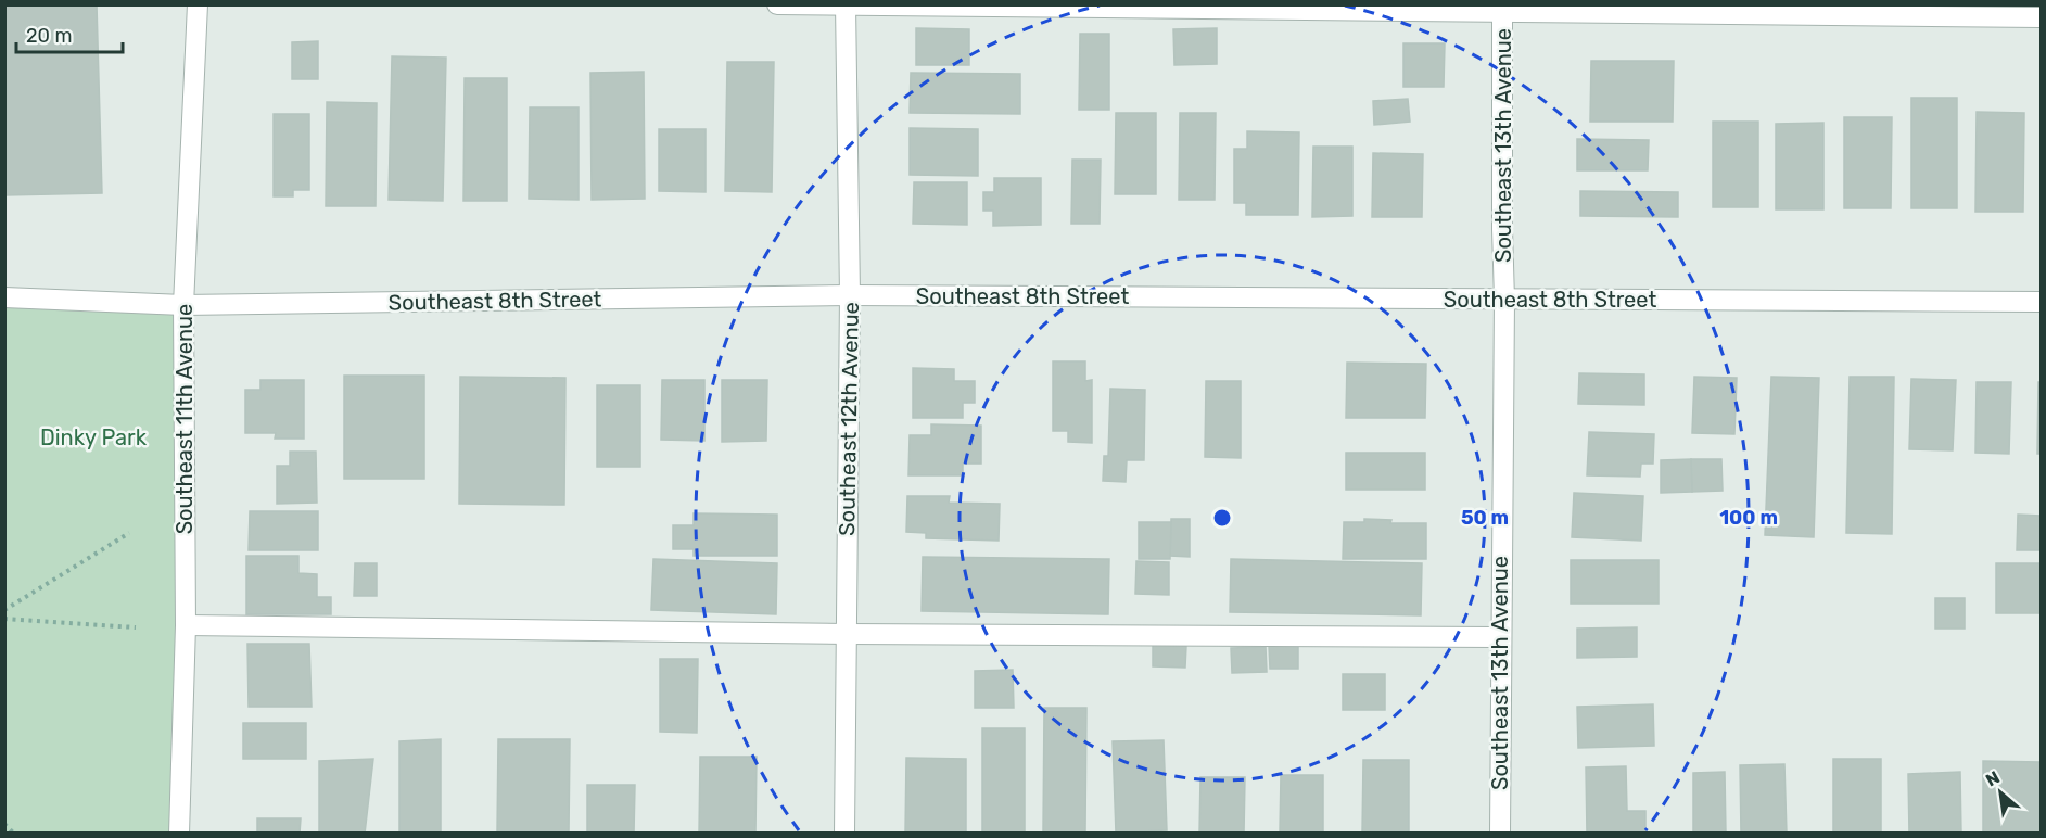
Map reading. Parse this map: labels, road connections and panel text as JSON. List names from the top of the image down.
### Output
{
  "streets": {
    "street": [
      "Southeast 13th Avenue",
      "Southeast 8th Street",
      "Southeast 11th Avenue",
      "Southeast 12th Avenue"
    ]
  },
  "crossings": [
    ["Southeast 13th Avenue", "Southeast 8th Street"],
    ["Southeast 8th Street", "Southeast 11th Avenue"],
    ["Southeast 8th Street", "Southeast 12th Avenue"]
  ],
  "parks": ["Dinky Park"],
  "scale_bar": "20 m",
  "north": "top left",
  "rings": ["50 m", "100 m"]
}
